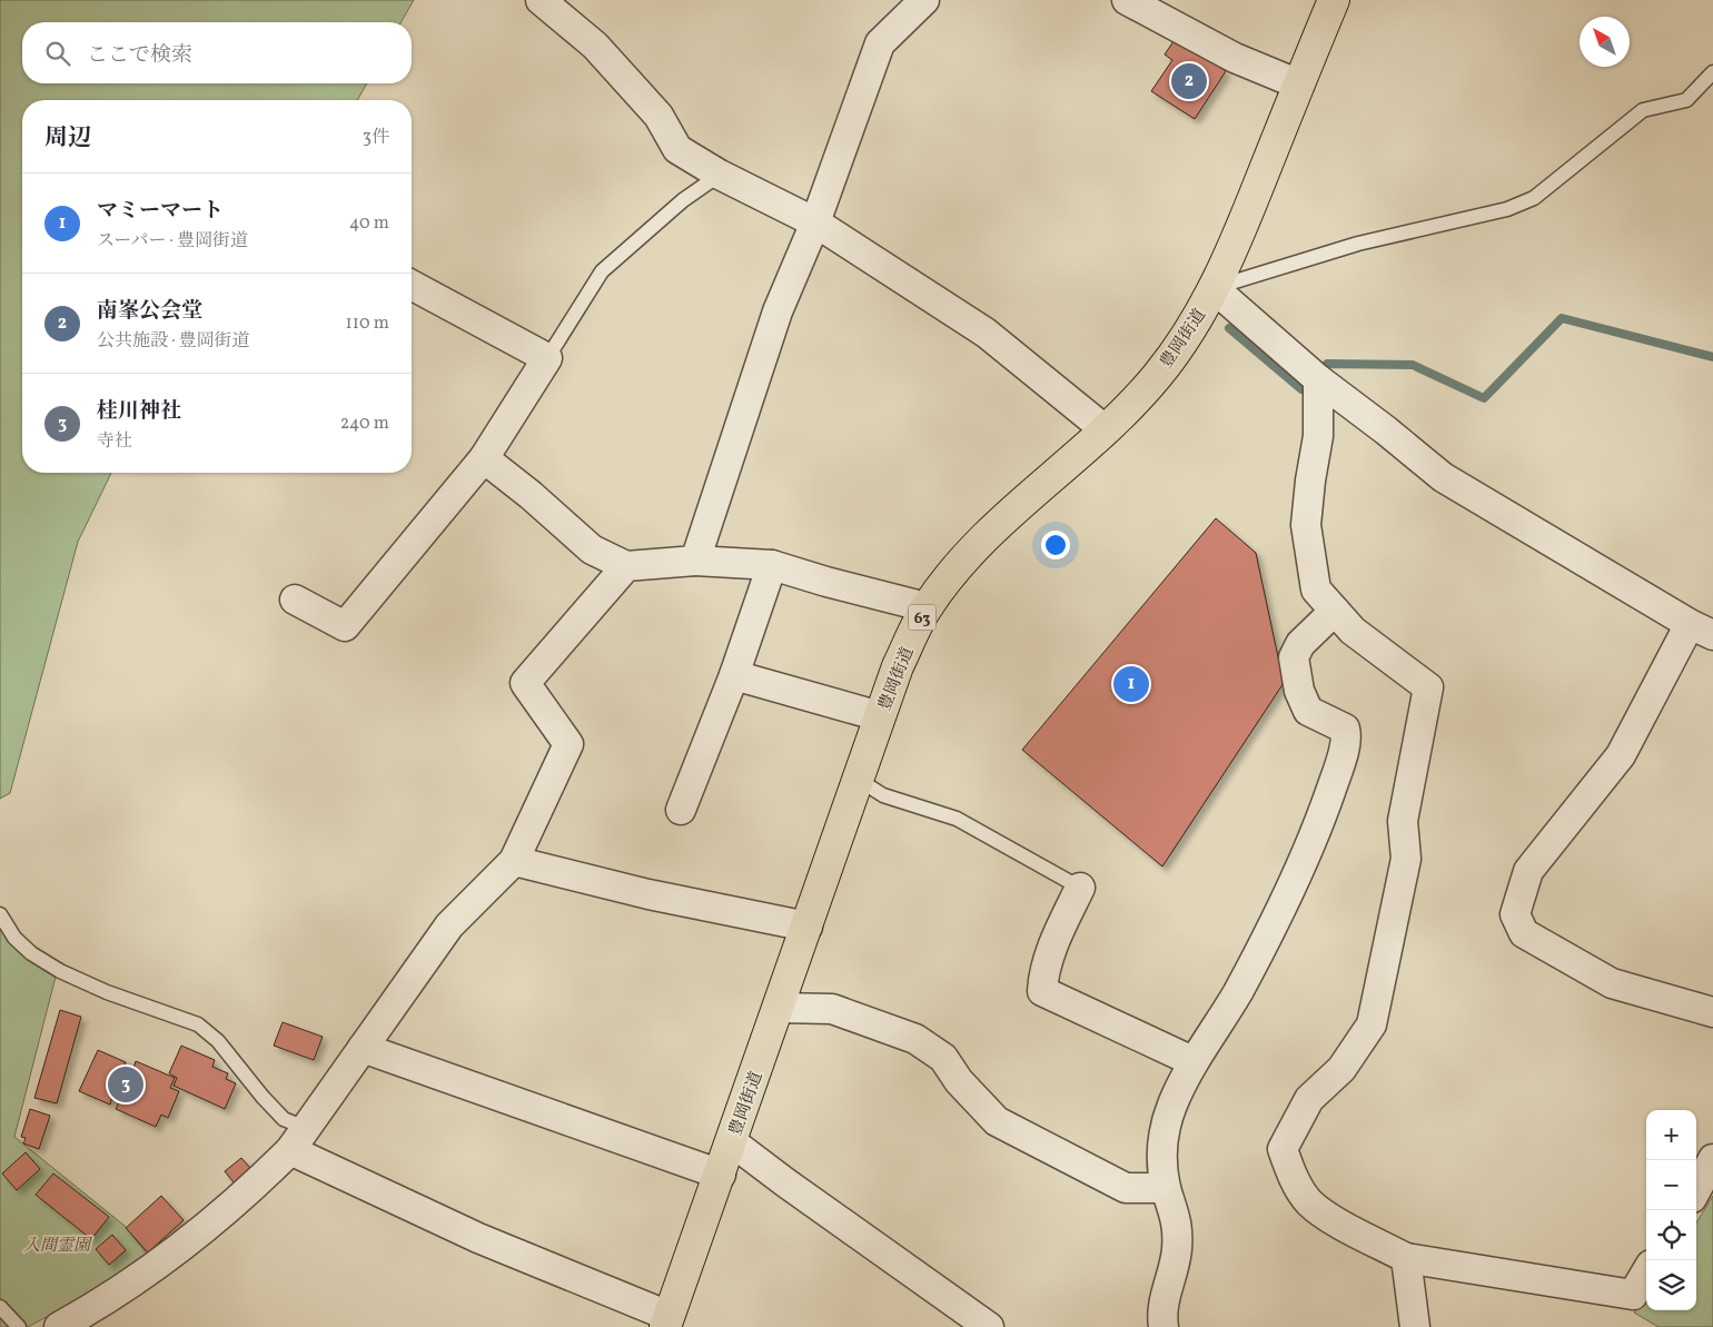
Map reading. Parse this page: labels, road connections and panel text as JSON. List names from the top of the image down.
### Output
{
  "streets": {
    "main road": ["豊岡街道", "63"]
  },
  "parks": ["入間霊園"],
  "north": "top left",
  "page": {
    "search": "ここで検索",
    "pins": ["2", "1", "3"],
    "heading": ["周辺", "3件"],
    "list": [
      {
        "mark": "1",
        "name": "マミーマート",
        "note": "スーパー · 豊岡街道",
        "value": "40 m"
      },
      {
        "mark": "2",
        "name": "南峯公会堂",
        "note": "公共施設 · 豊岡街道",
        "value": "110 m"
      },
      {
        "mark": "3",
        "name": "桂川神社",
        "note": "寺社",
        "value": "240 m"
      }
    ],
    "map_buttons": ["+", "−"]
  }
}
